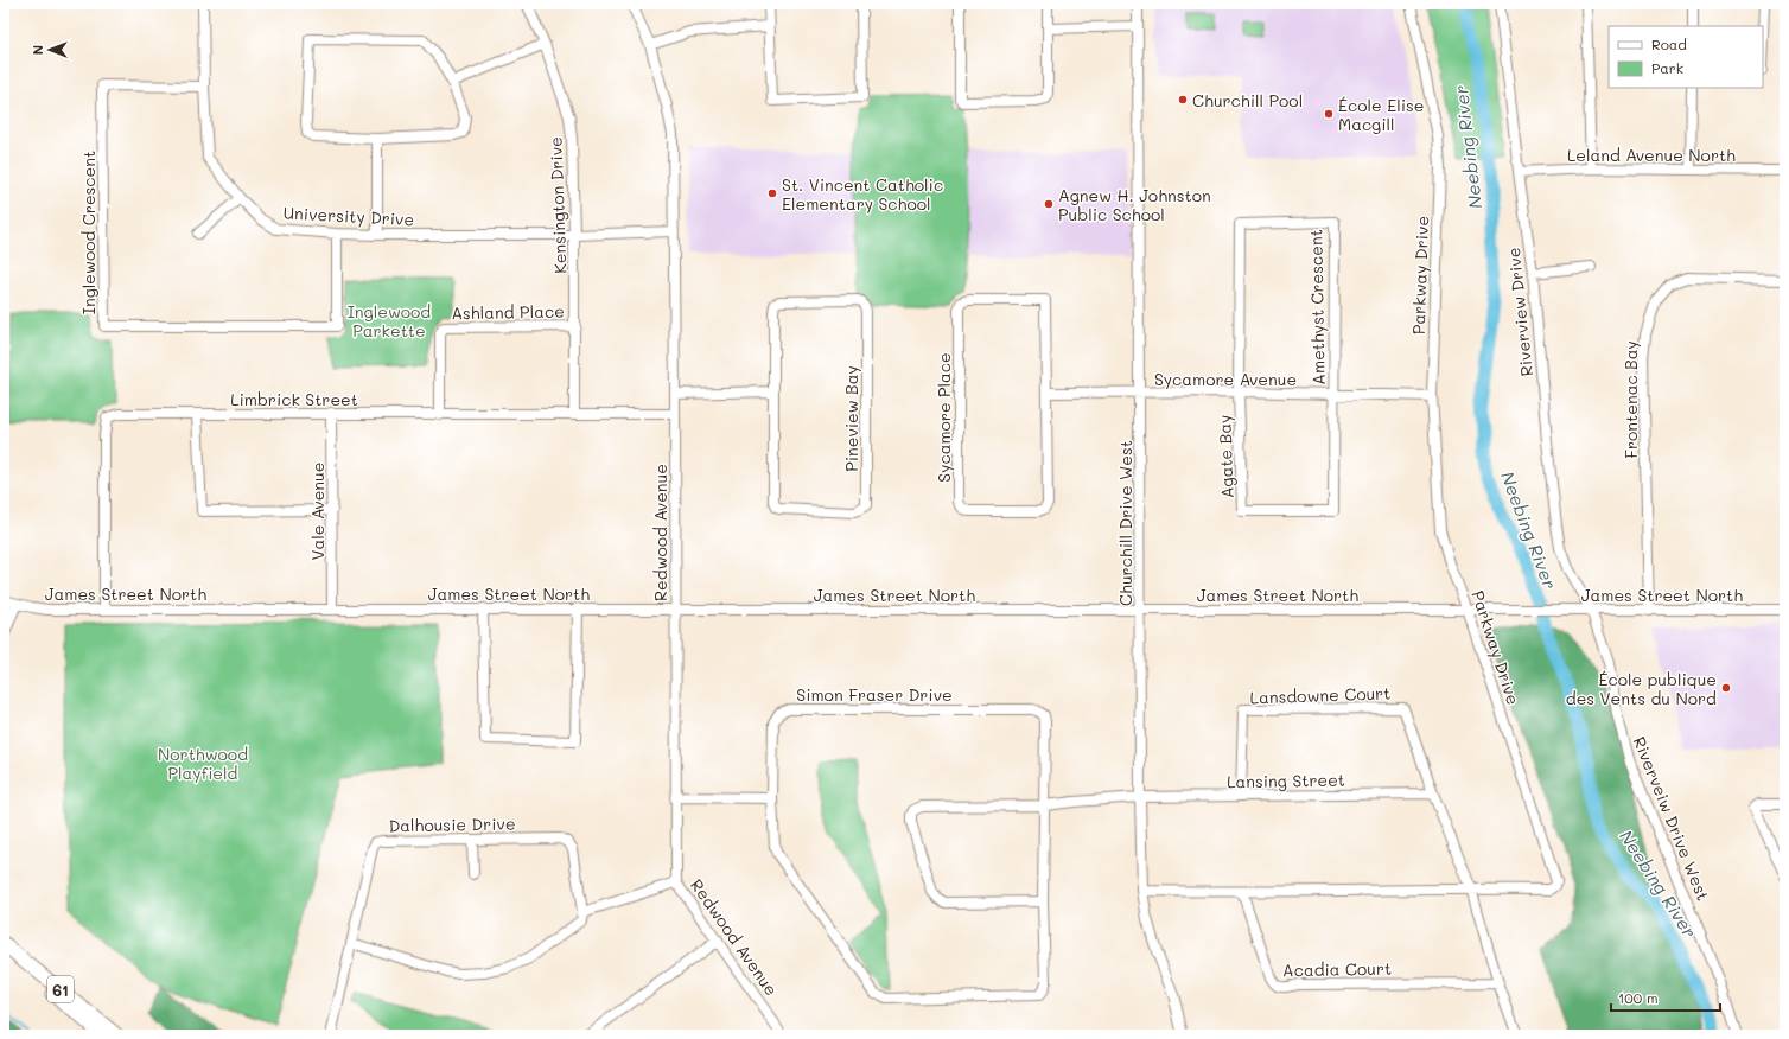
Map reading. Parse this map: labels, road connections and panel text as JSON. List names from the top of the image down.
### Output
{
  "streets": {
    "highway": ["61"],
    "street": [
      "Leland Avenue North",
      "Kensington Drive",
      "University Drive",
      "Inglewood Crescent",
      "Parkway Drive",
      "Amethyst Crescent",
      "Ashland Place",
      "Riverview Drive",
      "Sycamore Avenue",
      "Limbrick Street",
      "Frontenac Bay",
      "Sycamore Place",
      "Pineview Bay",
      "Agate Bay",
      "Vale Avenue",
      "Churchill Drive West",
      "Redwood Avenue",
      "James Street North",
      "Simon Fraser Drive",
      "Lansdowne Court",
      "Lansing Street",
      "Riverveiw Drive West",
      "Dalhousie Drive",
      "Acadia Court"
    ]
  },
  "crossings": [
    ["Leland Avenue North", "Riverview Drive"],
    ["Kensington Drive", "University Drive"],
    ["Kensington Drive", "Ashland Place"],
    ["Kensington Drive", "Limbrick Street"],
    ["University Drive", "Inglewood Crescent"],
    ["University Drive", "Redwood Avenue"],
    ["Parkway Drive", "Sycamore Avenue"],
    ["Parkway Drive", "Churchill Drive West"],
    ["Parkway Drive", "James Street North"],
    ["Parkway Drive", "Lansdowne Court"],
    ["Parkway Drive", "Acadia Court"],
    ["Amethyst Crescent", "Sycamore Avenue"],
    ["Amethyst Crescent", "Agate Bay"],
    ["Ashland Place", "Limbrick Street"],
    ["Riverview Drive", "James Street North"],
    ["Riverview Drive", "Riverveiw Drive West"],
    ["Sycamore Avenue", "Sycamore Place"],
    ["Sycamore Avenue", "Agate Bay"],
    ["Sycamore Avenue", "Churchill Drive West"],
    ["Limbrick Street", "Vale Avenue"],
    ["Limbrick Street", "Redwood Avenue"],
    ["Limbrick Street", "James Street North"],
    ["Frontenac Bay", "James Street North"],
    ["Vale Avenue", "James Street North"],
    ["Churchill Drive West", "James Street North"],
    ["Churchill Drive West", "Lansing Street"],
    ["Redwood Avenue", "James Street North"],
    ["James Street North", "Riverveiw Drive West"],
    ["Simon Fraser Drive", "Lansing Street"],
    ["Lansdowne Court", "Lansing Street"],
    ["Lansdowne Court", "Acadia Court"]
  ],
  "water": ["Neebing River"],
  "parks": ["Inglewood Parkette", "Northwood Playfield"],
  "places": [
    "Churchill Pool",
    "École Elise Macgill",
    "St. Vincent Catholic Elementary School",
    "Agnew H. Johnston Public School",
    "École publique des Vents du Nord"
  ],
  "legend": ["Road", "Park"],
  "scale_bar": "100 m",
  "north": "left"
}
